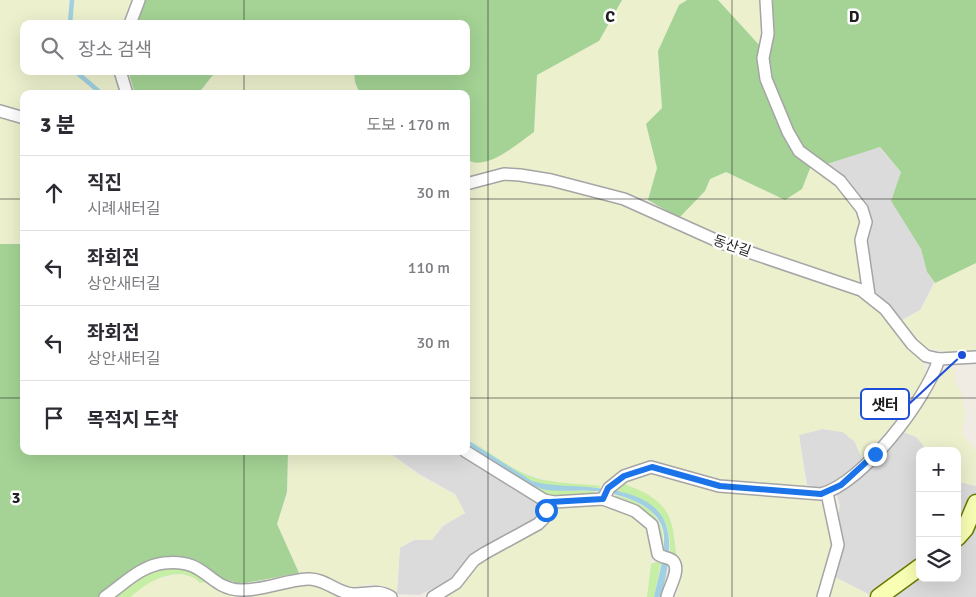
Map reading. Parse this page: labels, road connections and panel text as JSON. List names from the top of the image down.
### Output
{
  "streets": {
    "street": ["동산길"]
  },
  "places": ["샛터"],
  "page": {
    "search": "장소 검색",
    "heading": ["3 분", "도보 · 170 m"],
    "list": [
      ["직진", "시례새터길", "30 m"],
      ["좌회전", "상안새터길", "110 m"],
      ["좌회전", "상안새터길", "30 m"],
      "목적지 도착"
    ],
    "map_buttons": ["+", "−"]
  },
  "grid": {
    "columns": ["C", "D"],
    "rows": ["3"]
  }
}
